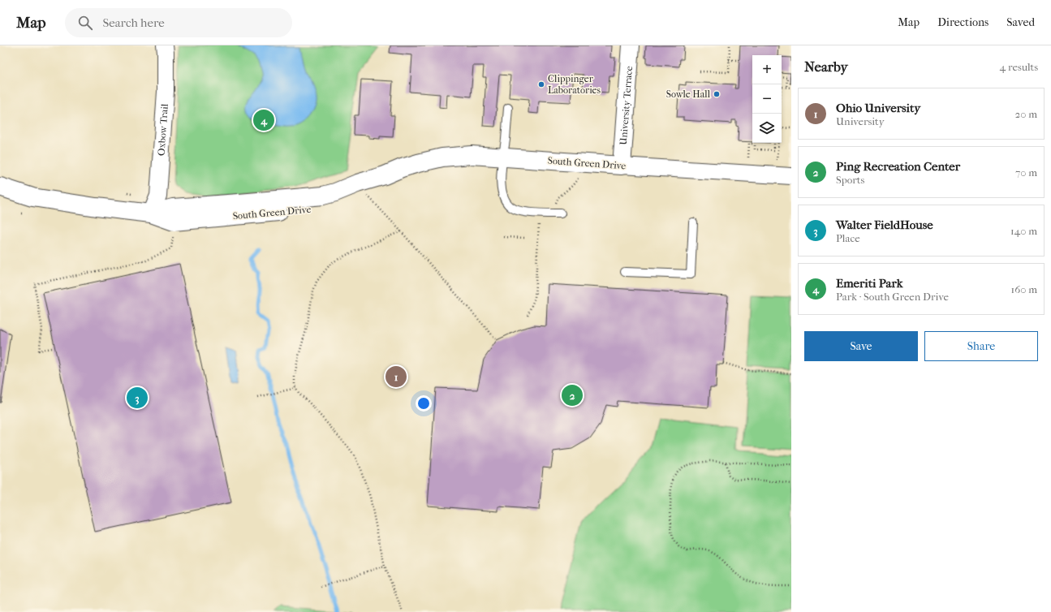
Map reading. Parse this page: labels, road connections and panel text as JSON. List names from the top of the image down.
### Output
{
  "streets": {
    "street": ["University Terrace", "Oxbow Trail", "South Green Drive"]
  },
  "crossings": [
    ["University Terrace", "South Green Drive"],
    ["Oxbow Trail", "South Green Drive"]
  ],
  "places": ["Clippinger Laboratories", "Sowle Hall"],
  "page": {
    "header": "Map",
    "search": "Search here",
    "nav": ["Map", "Directions", "Saved"],
    "heading": ["Nearby", "4 results"],
    "map_buttons": ["+", "−"],
    "list": [
      {
        "mark": "1",
        "name": "Ohio University",
        "note": "University",
        "value": "20 m"
      },
      {
        "mark": "2",
        "name": "Ping Recreation Center",
        "note": "Sports",
        "value": "70 m"
      },
      {
        "mark": "3",
        "name": "Walter FieldHouse",
        "note": "Place",
        "value": "140 m"
      },
      {
        "mark": "4",
        "name": "Emeriti Park",
        "note": "Park · South Green Drive",
        "value": "160 m"
      }
    ],
    "pins": [
      "4",
      "1",
      "2",
      "3"
    ],
    "buttons": ["Save", "Share"]
  }
}
